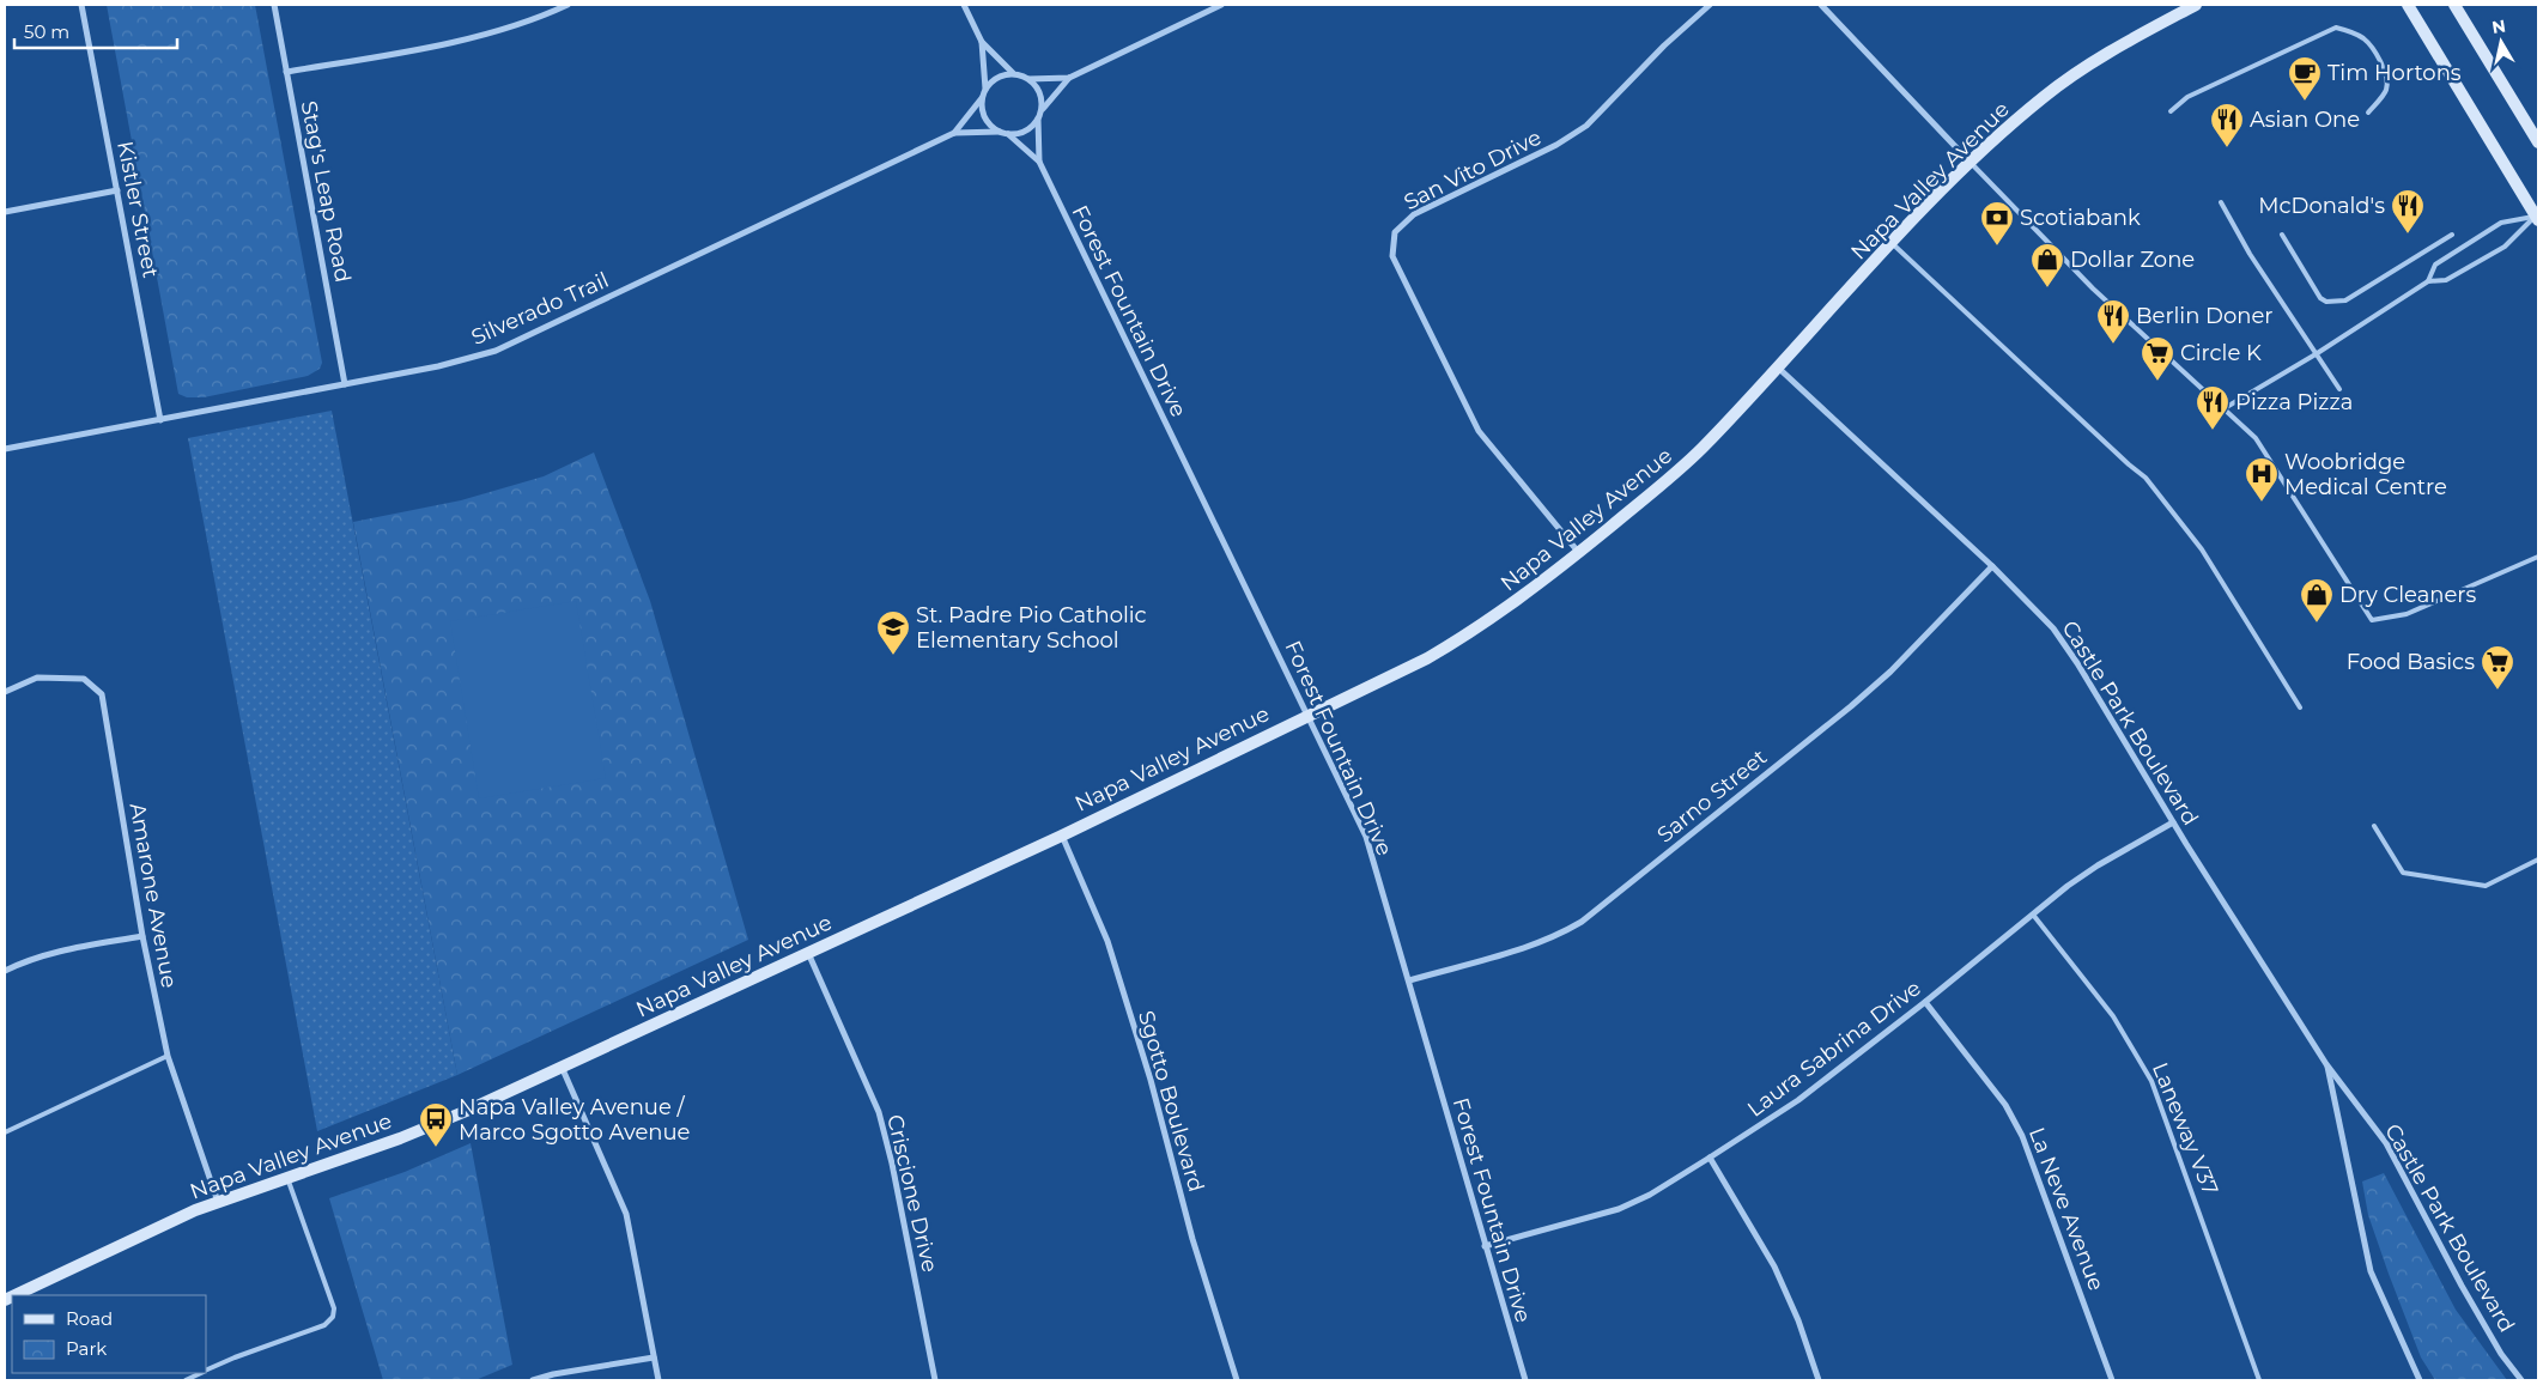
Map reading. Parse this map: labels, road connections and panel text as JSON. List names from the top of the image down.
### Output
{
  "streets": {
    "street": [
      "San Vito Drive",
      "Napa Valley Avenue",
      "Stag's Leap Road",
      "Kistler Street",
      "Silverado Trail",
      "Forest Fountain Drive",
      "Castle Park Boulevard",
      "Sarno Street",
      "Amarone Avenue",
      "Laura Sabrina Drive",
      "Sgotto Boulevard",
      "Criscione Drive",
      "La Neve Avenue"
    ],
    "lane": ["Laneway V37"]
  },
  "crossings": [
    ["San Vito Drive", "Napa Valley Avenue"],
    ["Napa Valley Avenue", "Forest Fountain Drive"],
    ["Napa Valley Avenue", "Castle Park Boulevard"],
    ["Napa Valley Avenue", "Amarone Avenue"],
    ["Napa Valley Avenue", "Sgotto Boulevard"],
    ["Napa Valley Avenue", "Criscione Drive"],
    ["Stag's Leap Road", "Silverado Trail"],
    ["Kistler Street", "Silverado Trail"],
    ["Silverado Trail", "Forest Fountain Drive"],
    ["Forest Fountain Drive", "Sarno Street"],
    ["Forest Fountain Drive", "Laura Sabrina Drive"],
    ["Castle Park Boulevard", "Sarno Street"],
    ["Castle Park Boulevard", "Laura Sabrina Drive"],
    ["Laura Sabrina Drive", "Laneway V37"],
    ["Laura Sabrina Drive", "La Neve Avenue"]
  ],
  "places": {
    "cafe": ["Tim Hortons"],
    "restaurant": [
      "Asian One",
      "McDonald's",
      "Berlin Doner",
      "Pizza Pizza"
    ],
    "bank": ["Scotiabank"],
    "shop": ["Dollar Zone", "Dry Cleaners"],
    "supermarket": ["Circle K", "Food Basics"],
    "hospital": ["Woobridge Medical Centre"],
    "school or university": ["St. Padre Pio Catholic Elementary School"],
    "bus stop": ["Napa Valley Avenue / Marco Sgotto Avenue"]
  },
  "legend": ["Road", "Park"],
  "scale_bar": "50 m",
  "north": "top"
}
